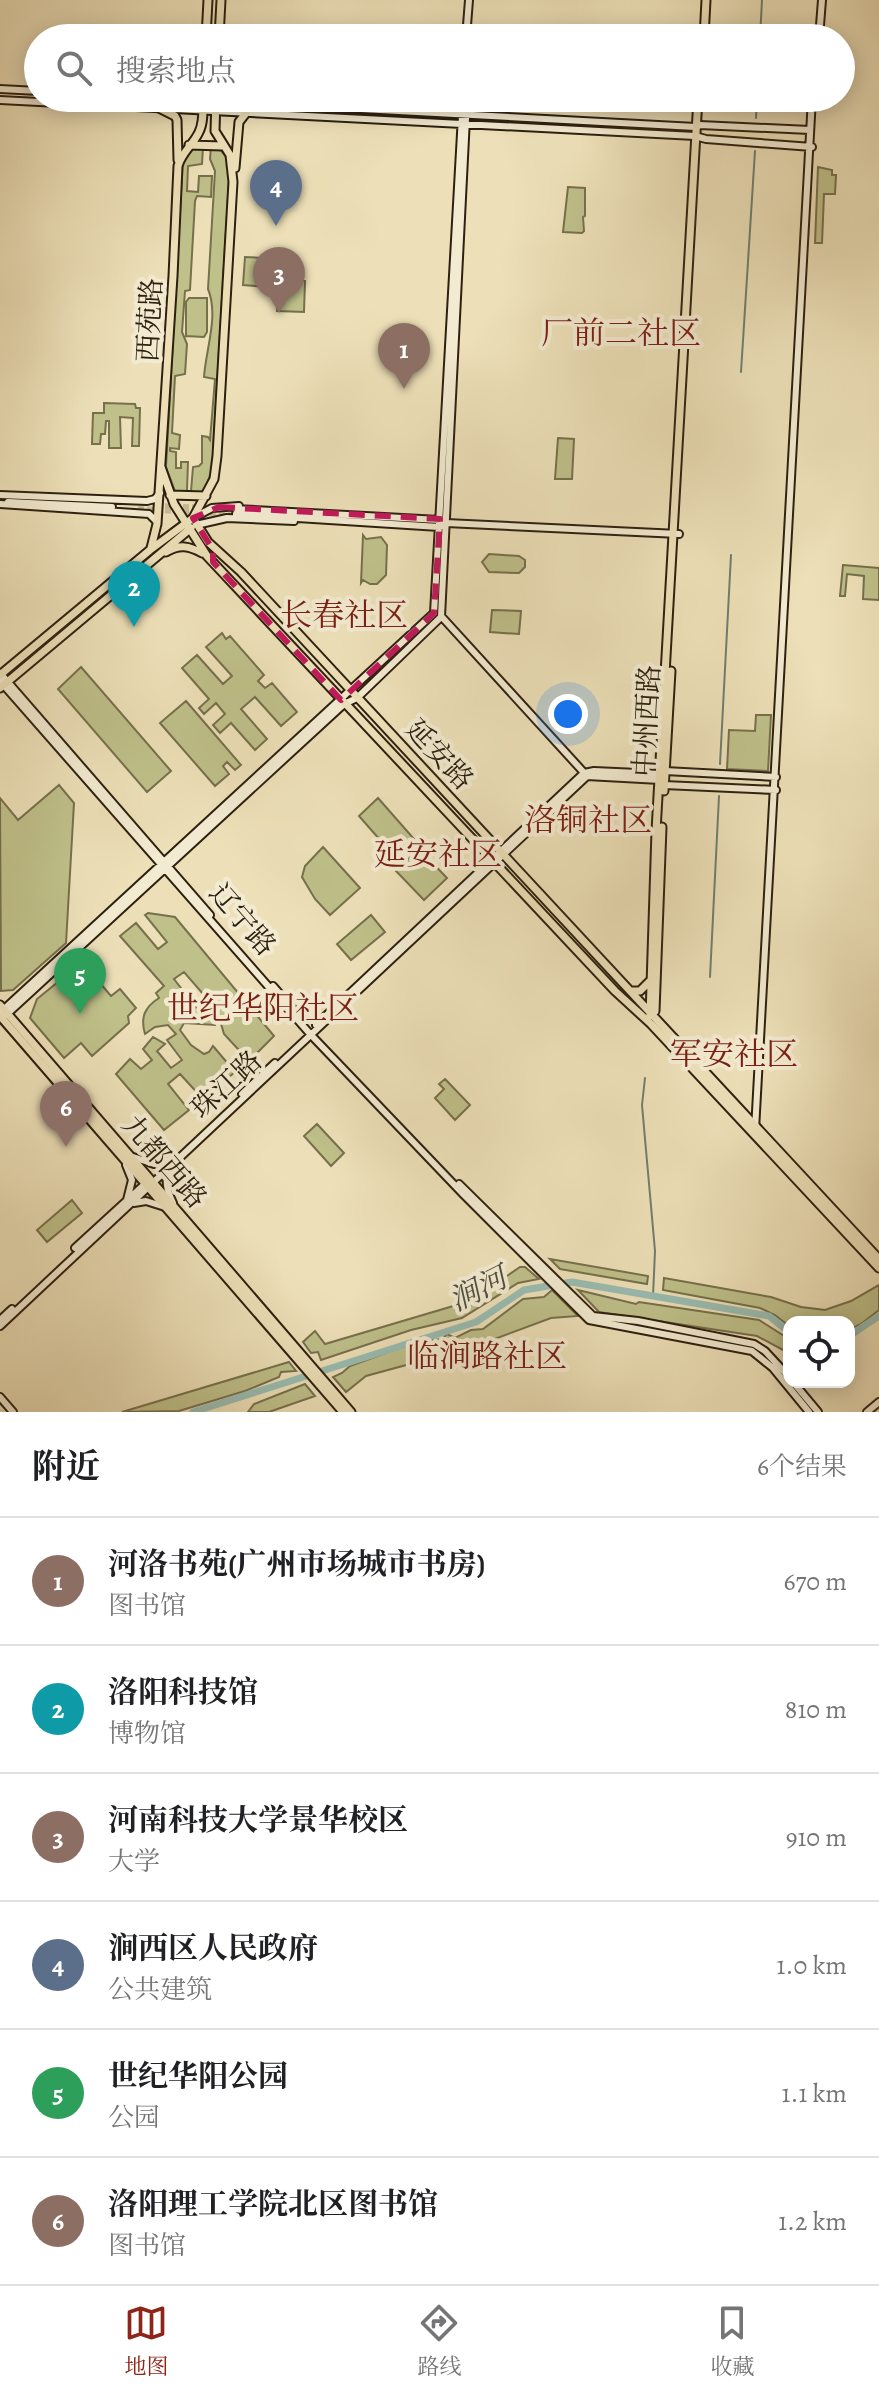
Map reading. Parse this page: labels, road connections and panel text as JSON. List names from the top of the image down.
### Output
{
  "streets": {
    "main road": [
      "西苑路",
      "中州西路",
      "延安路",
      "辽宁路",
      "珠江路",
      "九都西路"
    ]
  },
  "crossings": [
    ["西苑路", "延安路"],
    ["中州西路", "延安路"],
    ["延安路", "珠江路"],
    ["辽宁路", "珠江路"],
    ["珠江路", "九都西路"]
  ],
  "districts": [
    "厂前二社区",
    "长春社区",
    "洛铜社区",
    "延安社区",
    "世纪华阳社区",
    "军安社区",
    "临涧路社区"
  ],
  "water": ["涧河"],
  "page": {
    "search": "搜索地点",
    "pins": [
      "4",
      "3",
      "1",
      "2",
      "5",
      "6"
    ],
    "heading": ["附近", "6个结果"],
    "list": [
      {
        "mark": "1",
        "name": "河洛书苑(广州市场城市书房)",
        "note": "图书馆",
        "value": "670 m"
      },
      {
        "mark": "2",
        "name": "洛阳科技馆",
        "note": "博物馆",
        "value": "810 m"
      },
      {
        "mark": "3",
        "name": "河南科技大学景华校区",
        "note": "大学",
        "value": "910 m"
      },
      {
        "mark": "4",
        "name": "涧西区人民政府",
        "note": "公共建筑",
        "value": "1.0 km"
      },
      {
        "mark": "5",
        "name": "世纪华阳公园",
        "note": "公园",
        "value": "1.1 km"
      },
      {
        "mark": "6",
        "name": "洛阳理工学院北区图书馆",
        "note": "图书馆",
        "value": "1.2 km"
      }
    ],
    "nav": ["地图", "路线", "收藏"]
  }
}
